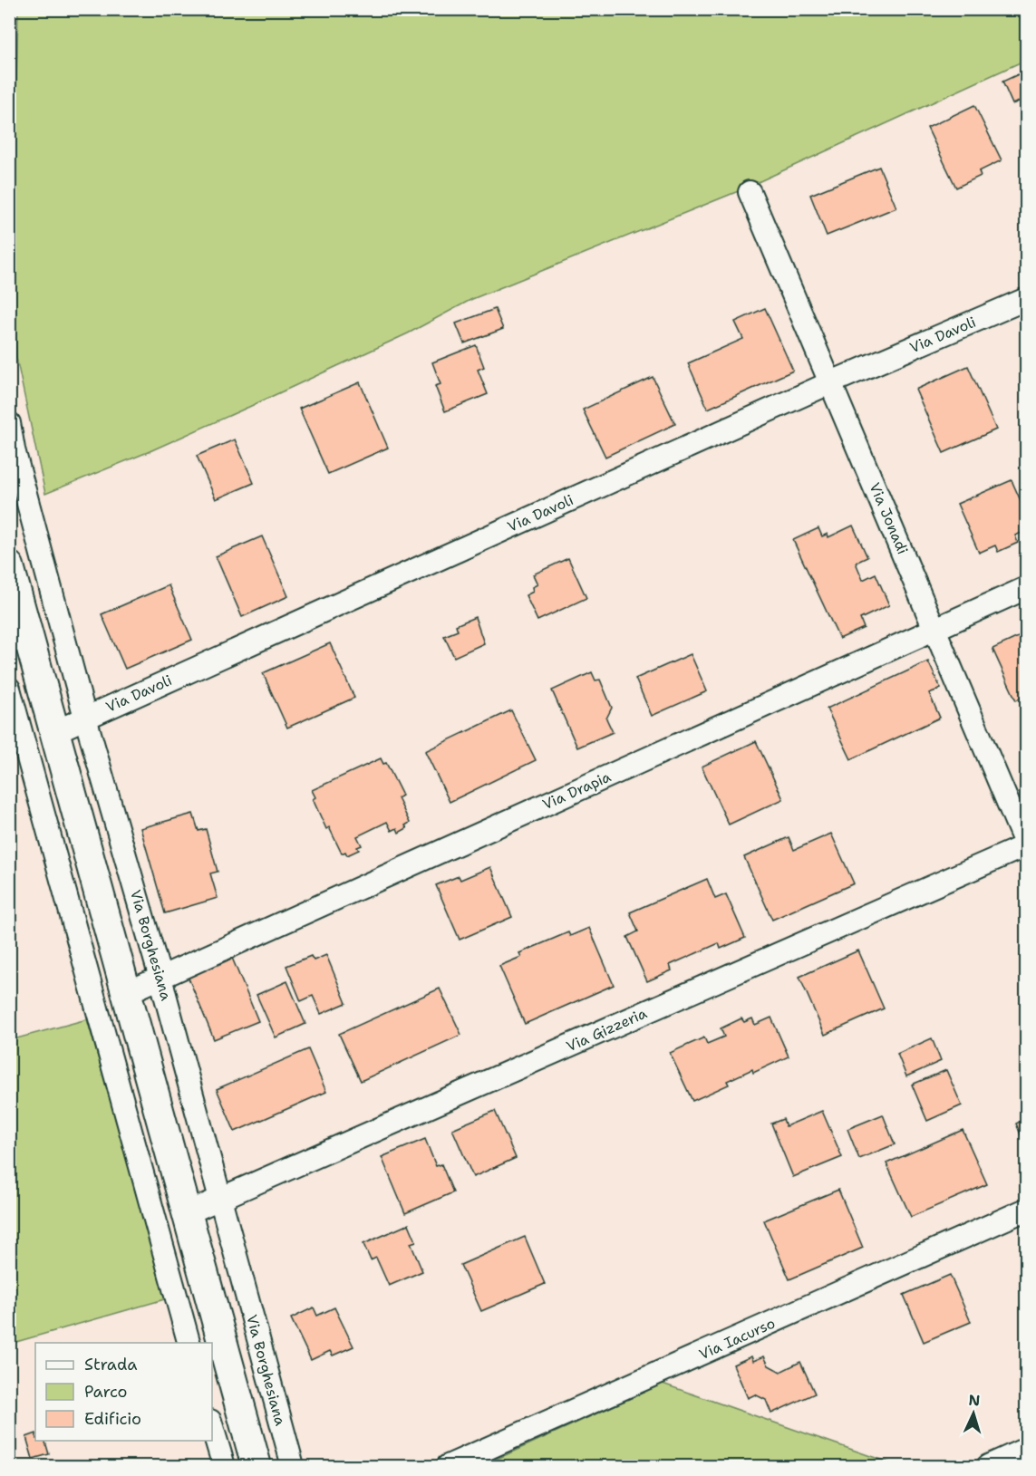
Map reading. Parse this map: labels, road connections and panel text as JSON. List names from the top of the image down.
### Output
{
  "streets": {
    "street": [
      "Via Davoli",
      "Via Jonadi",
      "Via Drapia",
      "Via Borghesiana",
      "Via Gizzeria",
      "Via Iacurso"
    ]
  },
  "crossings": [
    ["Via Davoli", "Via Jonadi"],
    ["Via Davoli", "Via Borghesiana"],
    ["Via Jonadi", "Via Drapia"],
    ["Via Jonadi", "Via Gizzeria"],
    ["Via Drapia", "Via Borghesiana"],
    ["Via Borghesiana", "Via Gizzeria"]
  ],
  "legend": ["Strada", "Parco", "Edificio"],
  "north": "top"
}
